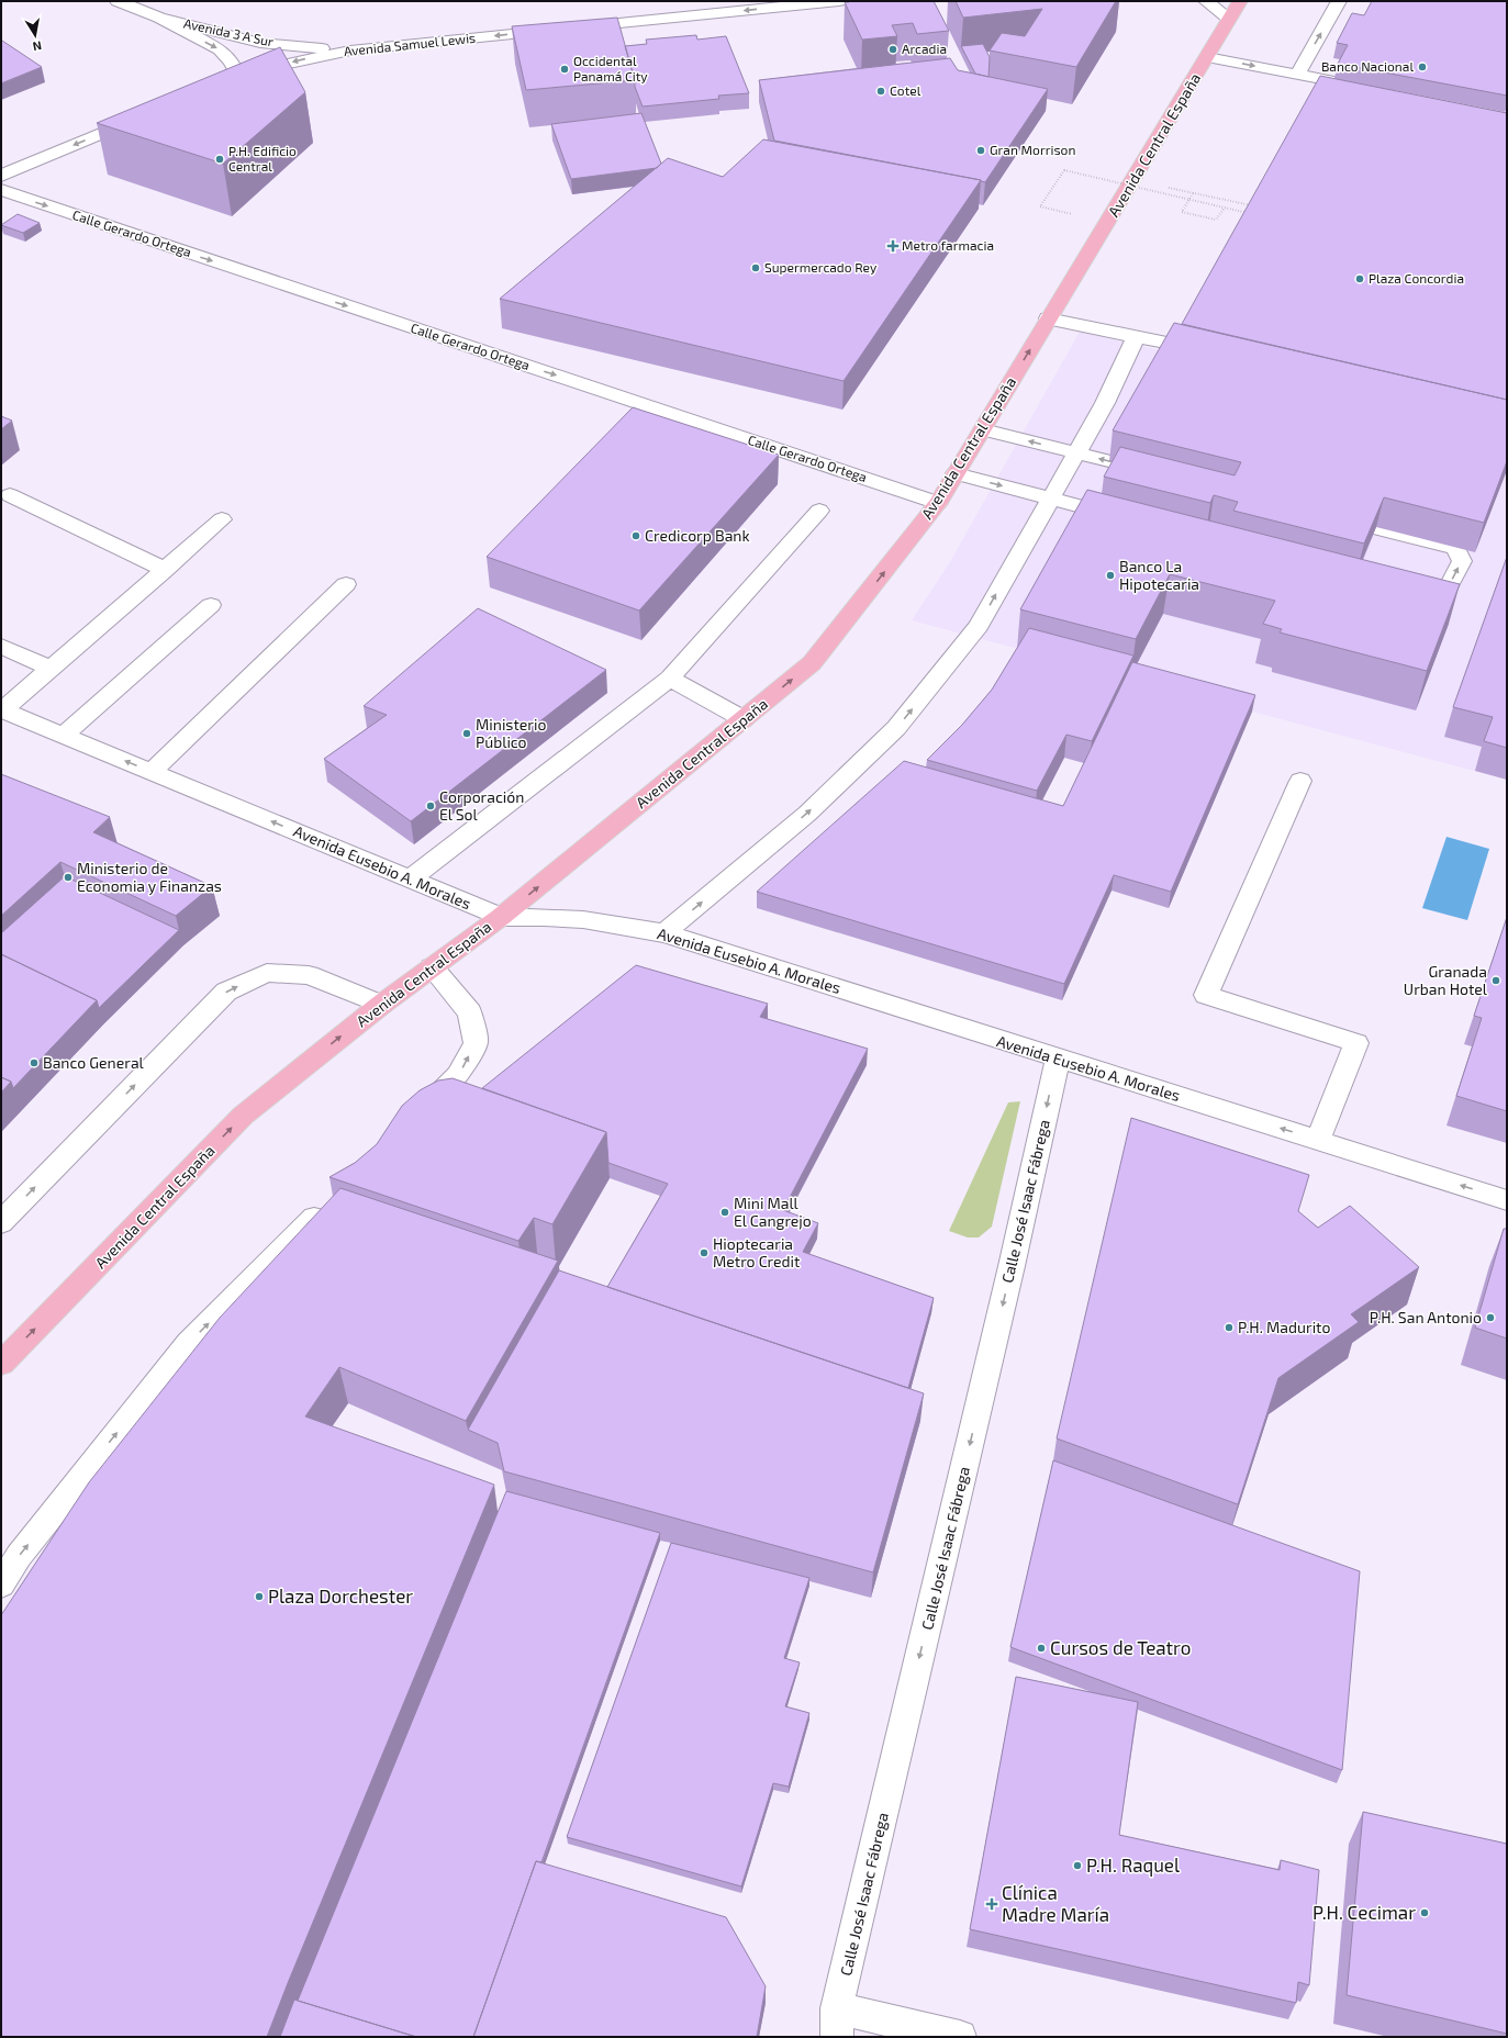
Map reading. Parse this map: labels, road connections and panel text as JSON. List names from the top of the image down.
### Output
{
  "streets": {
    "main road": ["Avenida Central España"],
    "street": [
      "Avenida 3 A Sur",
      "Avenida Samuel Lewis",
      "Calle Gerardo Ortega",
      "Avenida Eusebio A. Morales",
      "Calle José Isaac Fábrega"
    ]
  },
  "crossings": [
    ["Avenida 3 A Sur", "Avenida Samuel Lewis"],
    ["Avenida Central España", "Calle Gerardo Ortega"],
    ["Avenida Central España", "Avenida Eusebio A. Morales"],
    ["Avenida Eusebio A. Morales", "Calle José Isaac Fábrega"]
  ],
  "one_way": [
    "Avenida Samuel Lewis",
    "Avenida Central España",
    "Calle Gerardo Ortega",
    "Avenida Eusebio A. Morales",
    "Calle José Isaac Fábrega"
  ],
  "places": {
    "other": [
      "Arcadia",
      "Banco Nacional",
      "Occidental Panamá City",
      "Cotel",
      "Gran Morrison",
      "P.H. Edificio Central",
      "Supermercado Rey",
      "Plaza Concordia",
      "Credicorp Bank",
      "Banco La Hipotecaria",
      "Ministerio Público",
      "Corporación El Sol",
      "Ministerio de Economia y Finanzas",
      "Granada Urban Hotel",
      "Banco General",
      "Mini Mall El Cangrejo",
      "Hioptecaria Metro Credit",
      "P.H. San Antonio",
      "P.H. Madurito",
      "Plaza Dorchester",
      "Cursos de Teatro",
      "P.H. Raquel",
      "P.H. Cecimar"
    ],
    "health": ["Metro farmacia", "Clínica Madre María"]
  },
  "north": "bottom"
}
